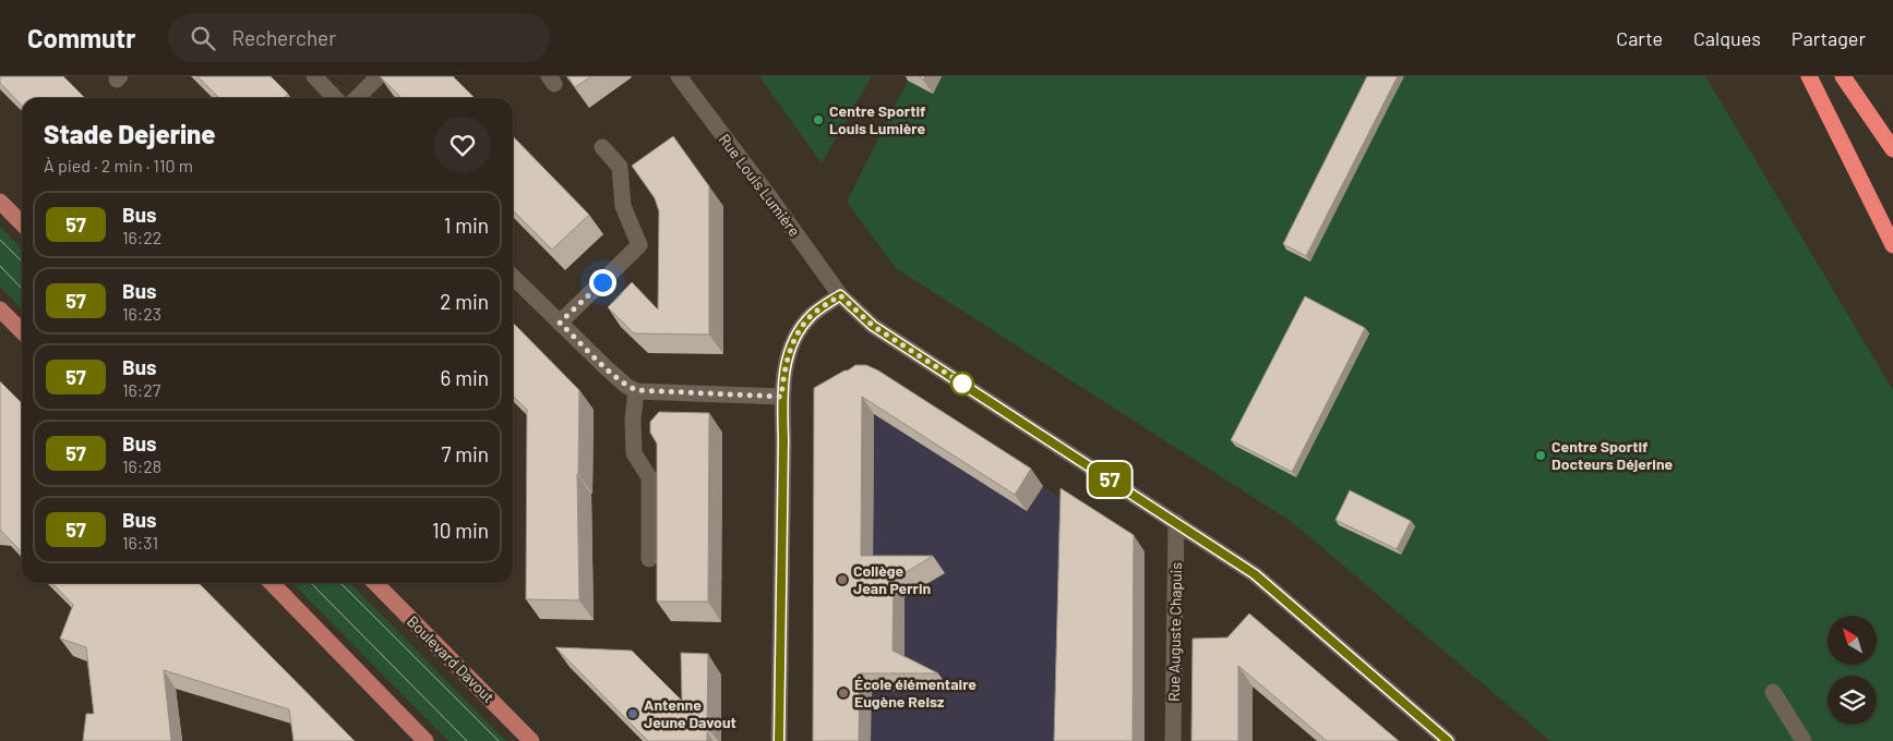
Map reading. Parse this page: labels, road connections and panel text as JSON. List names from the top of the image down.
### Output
{
  "streets": {
    "main road": ["Boulevard Davout"],
    "street": ["Rue Louis Lumière", "Rue Auguste Chapuis"]
  },
  "crossings": [
    ["Rue Louis Lumière", "Rue Auguste Chapuis"]
  ],
  "places": [
    "Centre Sportif Louis Lumière",
    "Centre Sportif Docteurs Déjerine",
    "Collège Jean Perrin",
    "École élémentaire Eugène Reisz",
    "Antenne Jeune Davout"
  ],
  "lines": ["bus line 57"],
  "north": "top left",
  "page": {
    "header": "Commutr",
    "search": "Rechercher",
    "nav": ["Carte", "Calques", "Partager"],
    "on_map": "57",
    "heading": ["Stade Dejerine", "À pied · 2 min · 110 m"],
    "list": [
      {
        "mark": "57",
        "name": "Bus",
        "note": "16:22",
        "value": "1 min"
      },
      {
        "mark": "57",
        "name": "Bus",
        "note": "16:23",
        "value": "2 min"
      },
      {
        "mark": "57",
        "name": "Bus",
        "note": "16:27",
        "value": "6 min"
      },
      {
        "mark": "57",
        "name": "Bus",
        "note": "16:28",
        "value": "7 min"
      },
      {
        "mark": "57",
        "name": "Bus",
        "note": "16:31",
        "value": "10 min"
      }
    ]
  }
}
